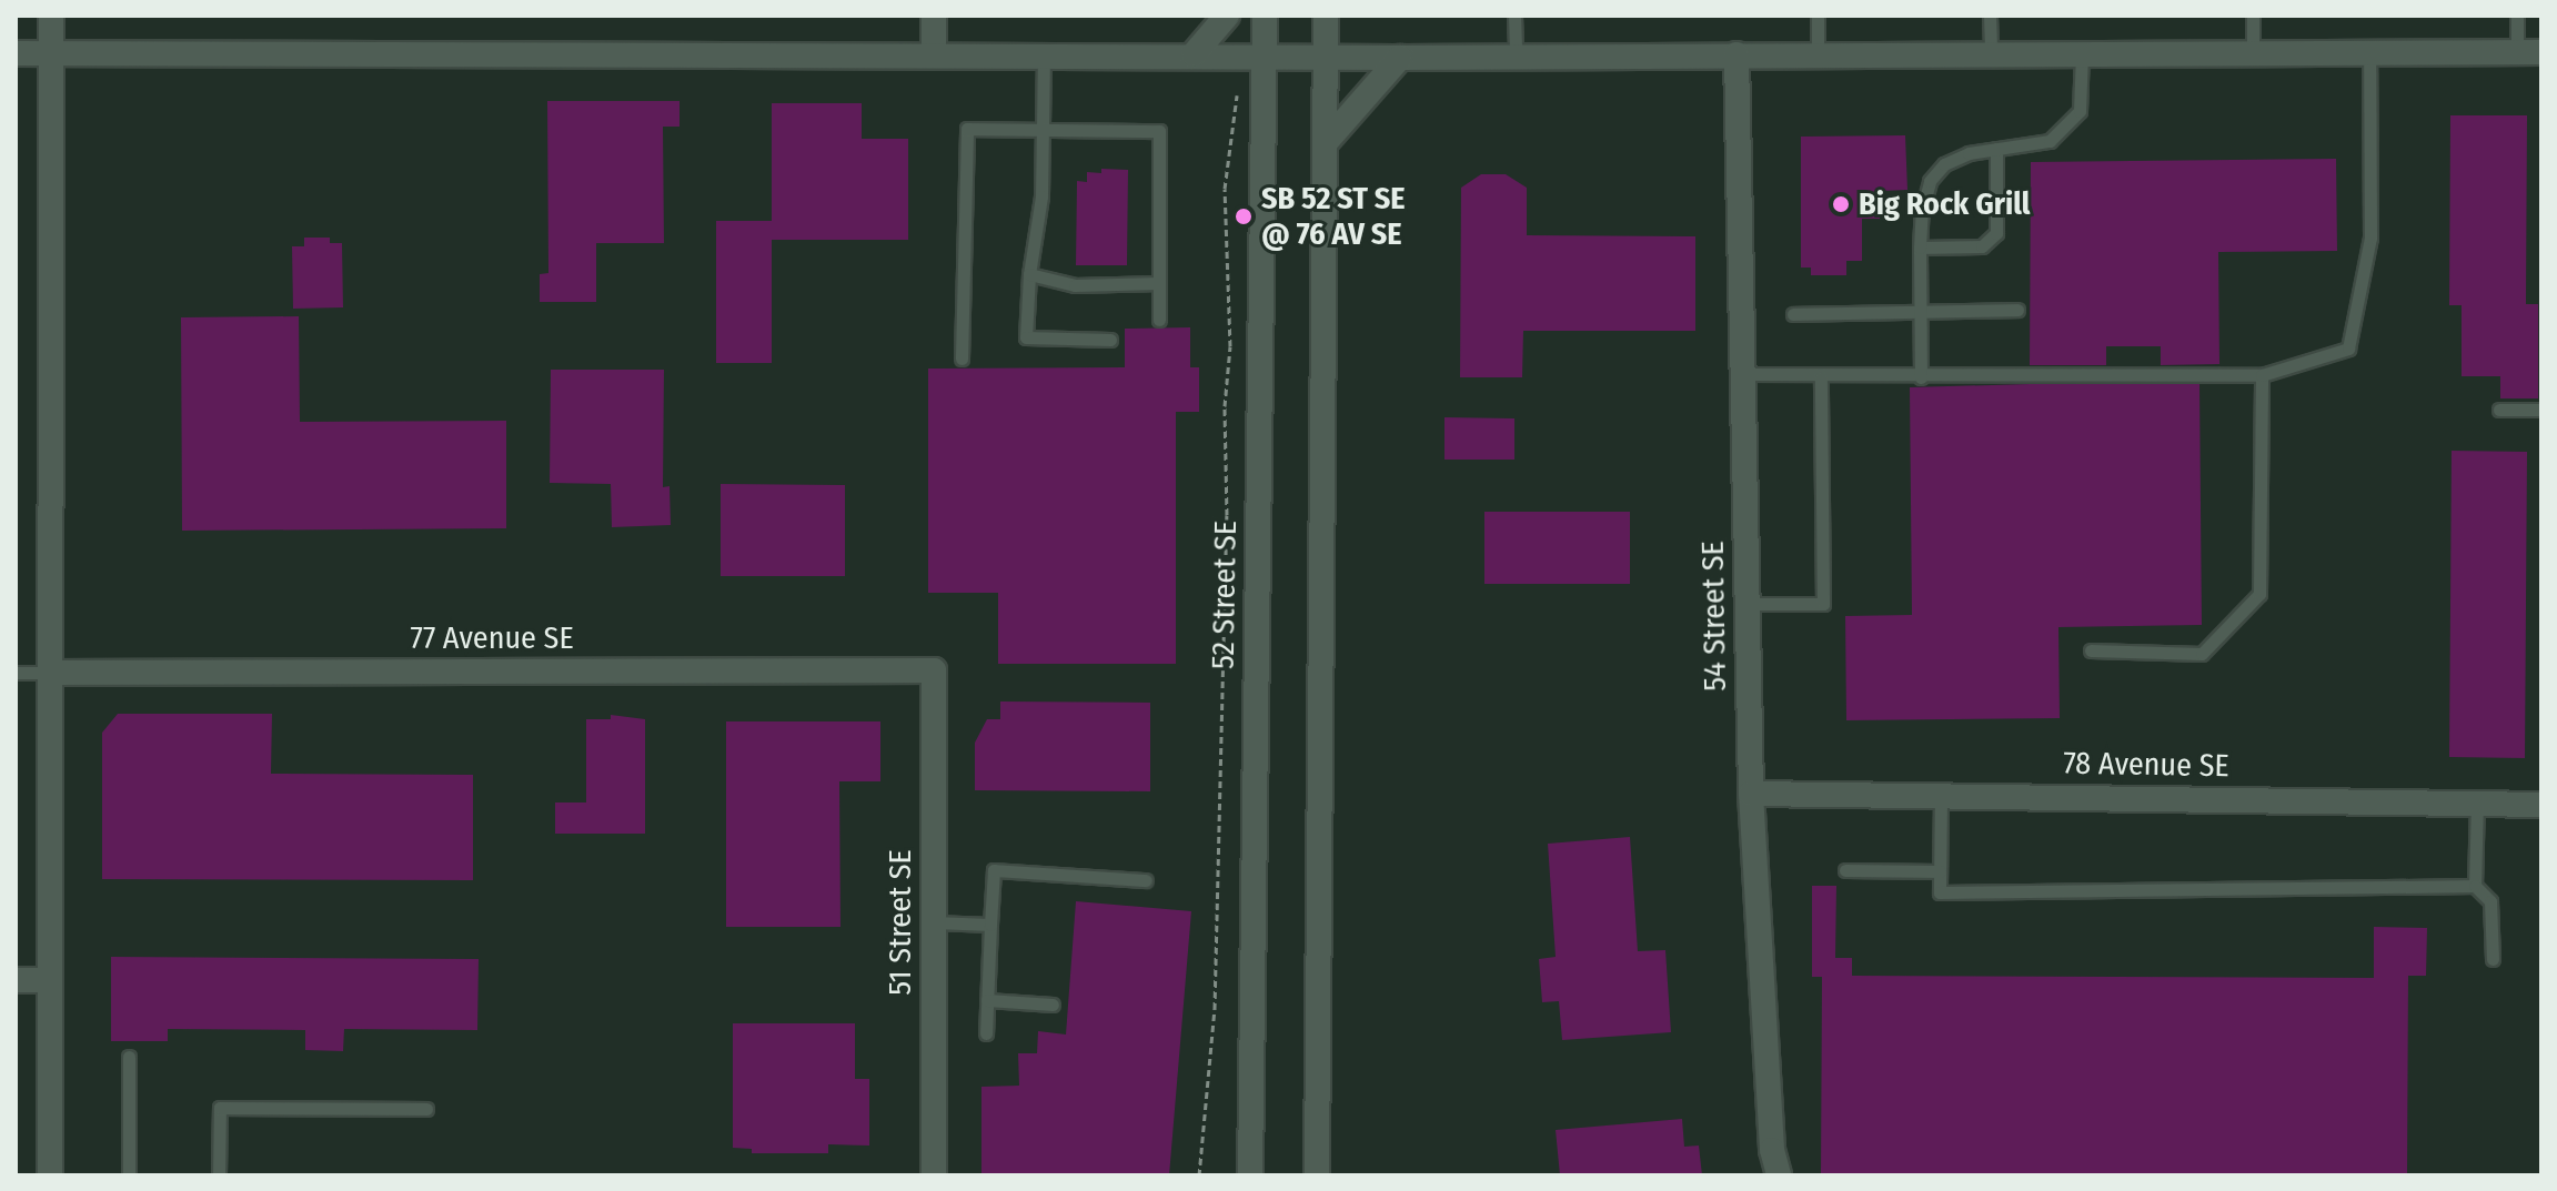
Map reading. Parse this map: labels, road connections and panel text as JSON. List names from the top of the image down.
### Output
{
  "streets": {
    "street": [
      "52 Street SE",
      "54 Street SE",
      "77 Avenue SE",
      "78 Avenue SE",
      "51 Street SE"
    ]
  },
  "crossings": [
    ["54 Street SE", "78 Avenue SE"],
    ["77 Avenue SE", "51 Street SE"]
  ],
  "places": ["Big Rock Grill", "SB 52 ST SE @ 76 AV SE"]
}
